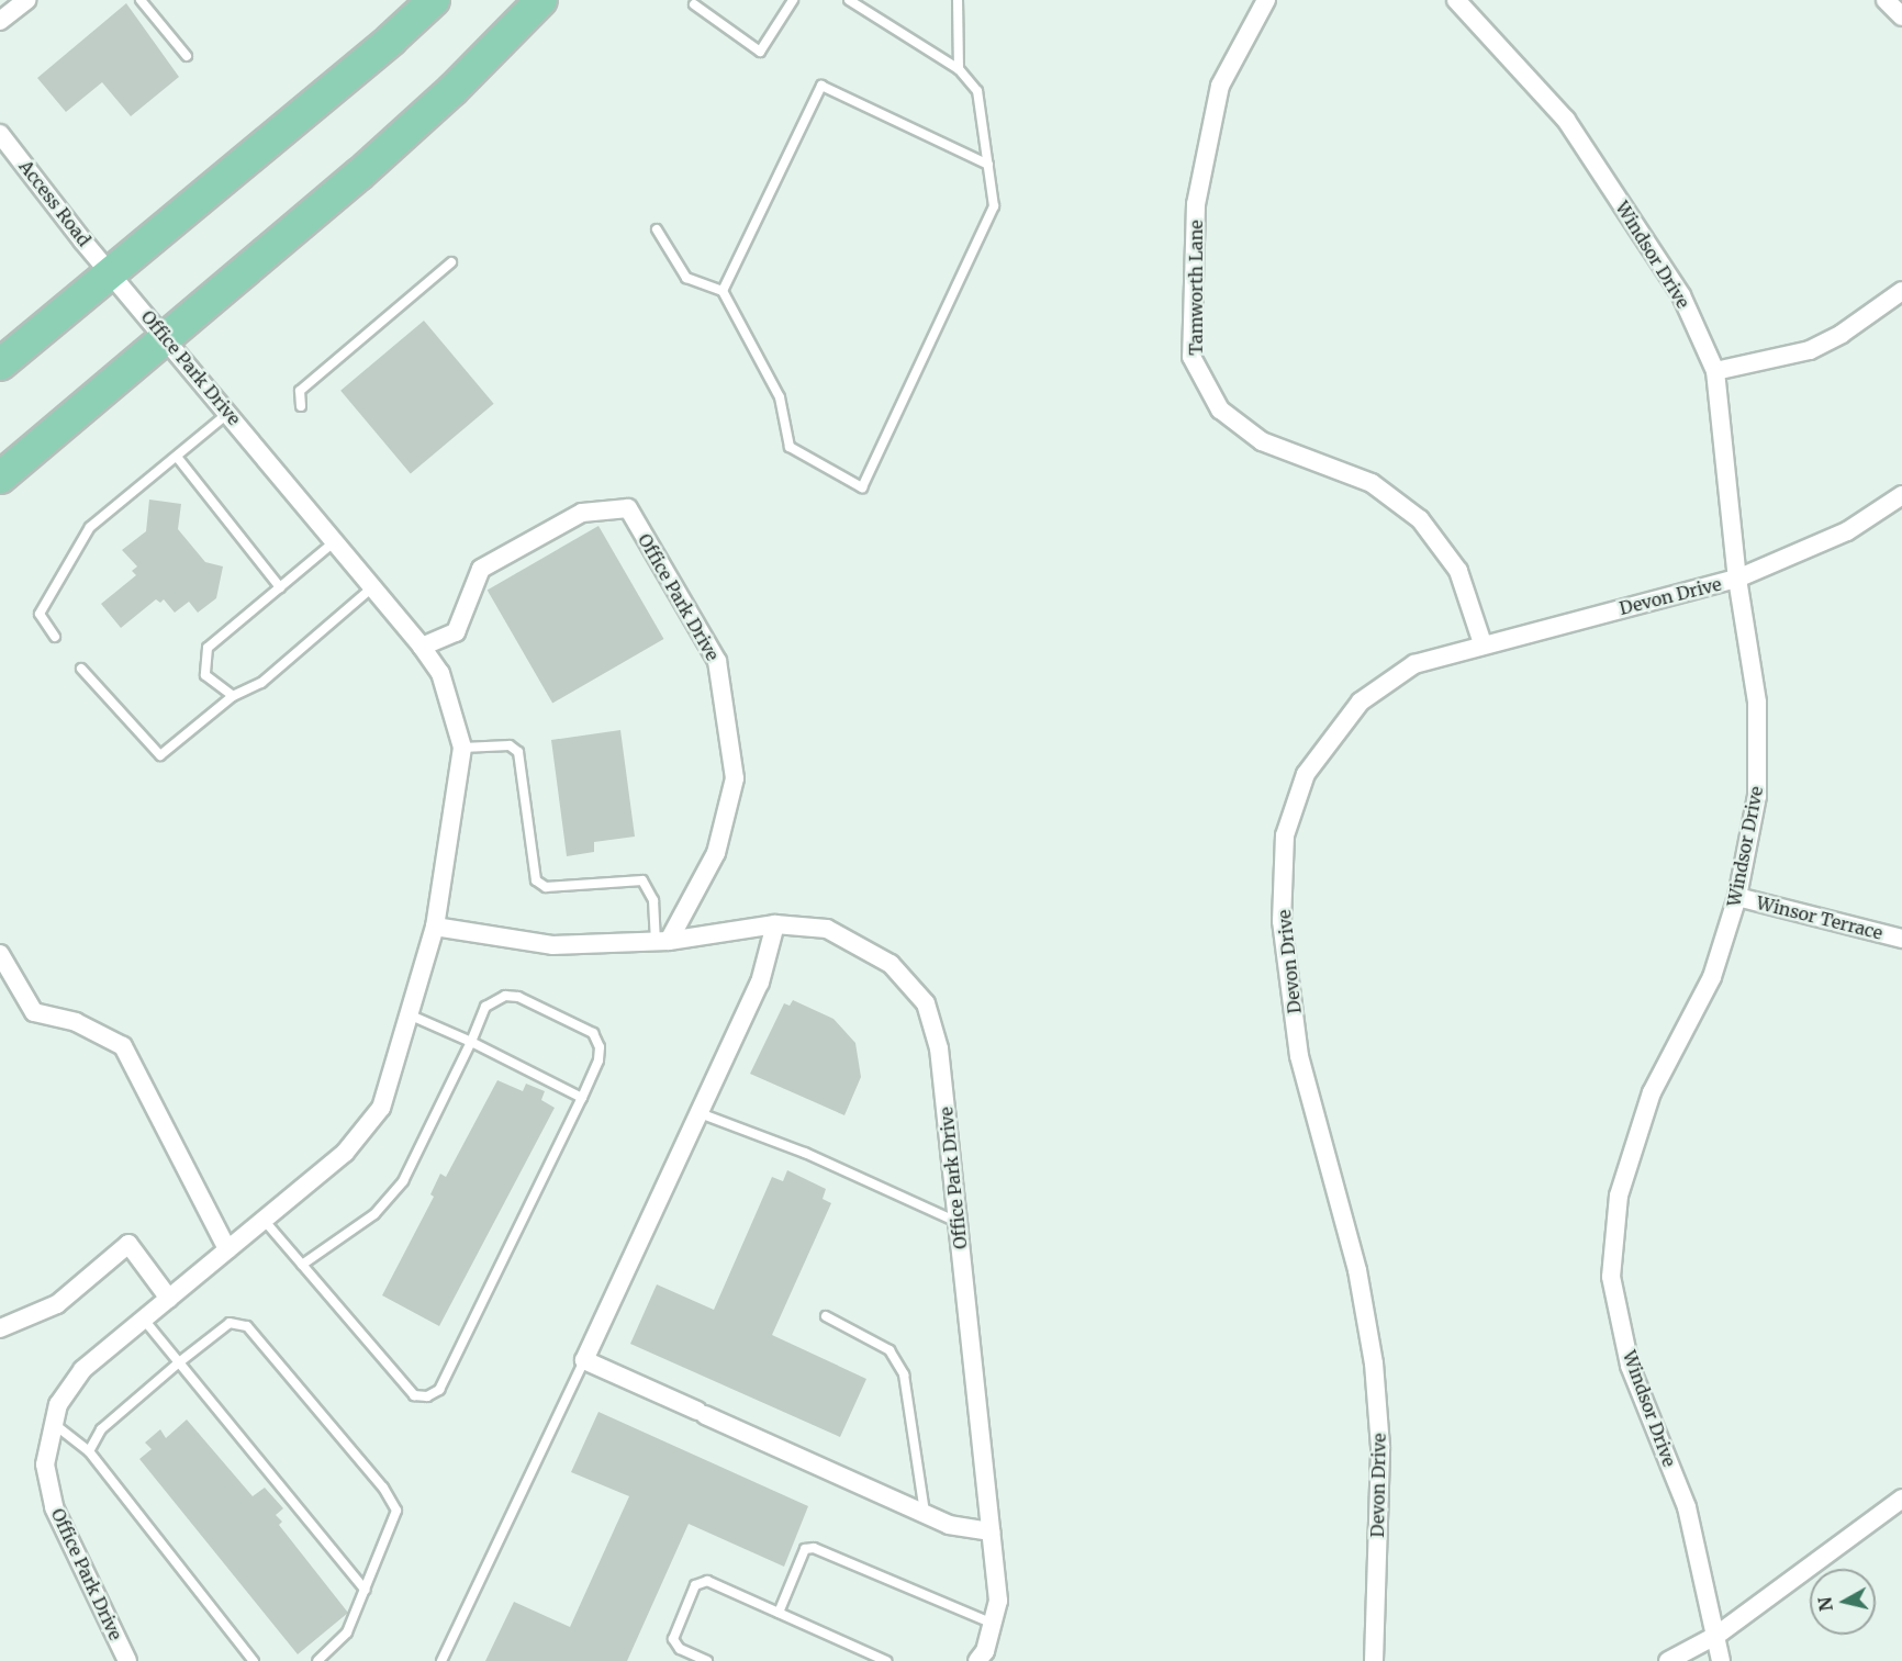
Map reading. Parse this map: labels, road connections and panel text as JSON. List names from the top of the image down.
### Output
{
  "streets": {
    "street": [
      "Access Road",
      "Windsor Drive",
      "Tamworth Lane",
      "Office Park Drive",
      "Devon Drive",
      "Winsor Terrace"
    ]
  },
  "crossings": [
    ["Access Road", "Office Park Drive"],
    ["Windsor Drive", "Devon Drive"],
    ["Windsor Drive", "Winsor Terrace"],
    ["Tamworth Lane", "Devon Drive"]
  ],
  "north": "left"
}
